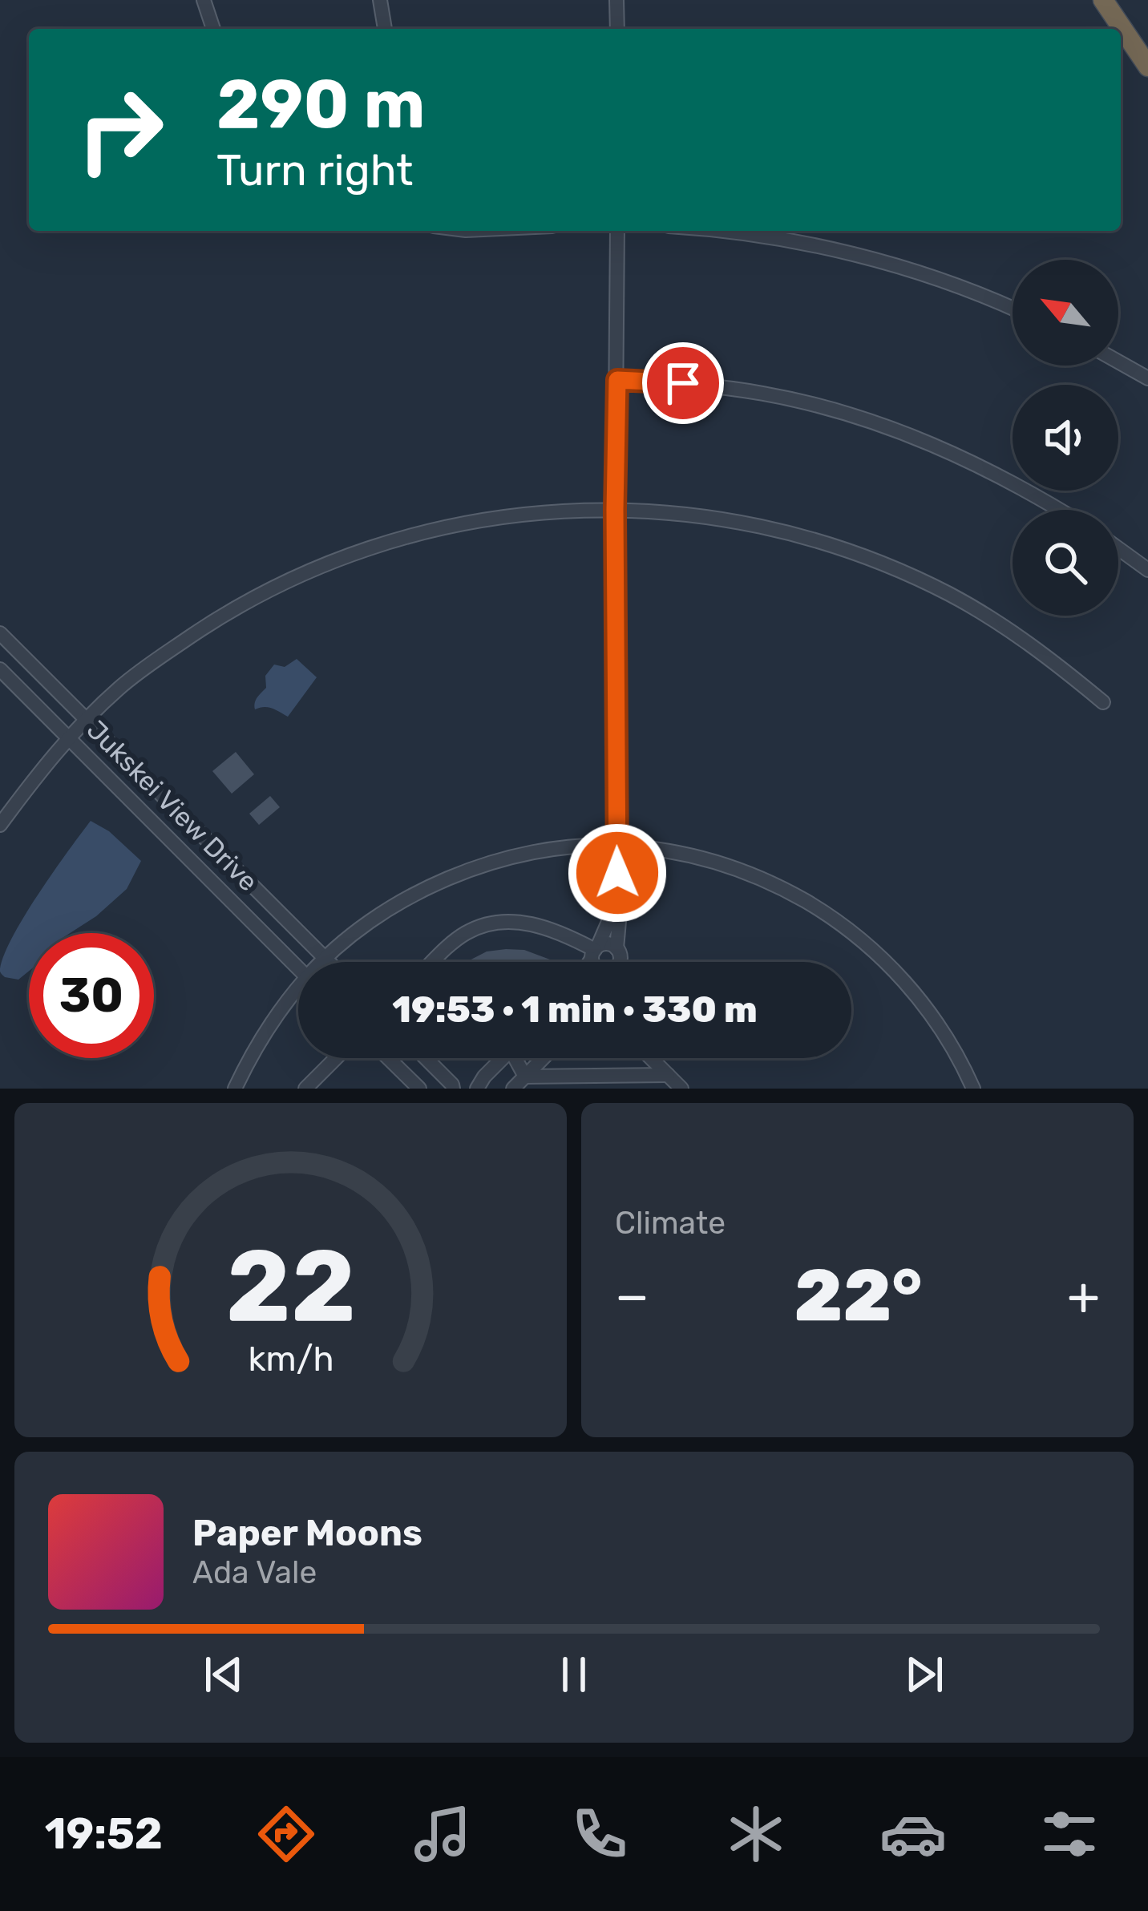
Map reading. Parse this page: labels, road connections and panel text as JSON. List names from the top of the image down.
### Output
{
  "streets": {
    "street": ["Jukskei View Drive"]
  },
  "north": "top left",
  "page": {
    "turn": ["290 m", "Turn right"],
    "limit": "30",
    "trip": "19:53 · 1 min · 330 m",
    "tile": "Climate",
    "heat": ["−", "22°", "+"],
    "song": ["Paper Moons", "Ada Vale"],
    "tabs": "19:52",
    "gauge": ["22", "km/h"]
  }
}
